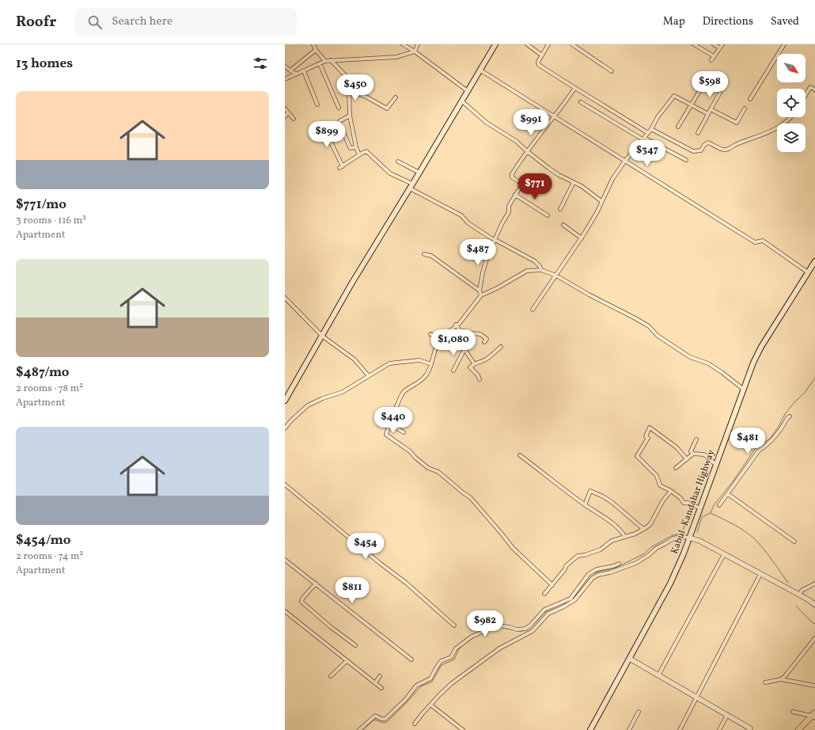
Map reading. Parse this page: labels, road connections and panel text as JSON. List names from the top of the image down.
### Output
{
  "streets": {
    "main road": ["Kabul–Kandahar Highway"]
  },
  "north": "bottom right",
  "page": {
    "header": "Roofr",
    "search": "Search here",
    "nav": ["Map", "Directions", "Saved"],
    "heading": "13 homes",
    "price": [
      "$598",
      "$450",
      "$991",
      "$899",
      "$347",
      "$771",
      "$487",
      "$1,080",
      "$440",
      "$481",
      "$454",
      "$811",
      "$982"
    ],
    "list": [
      {
        "name": "$771/mo",
        "note": "3 rooms · 116 m² · Apartment"
      },
      {
        "name": "$487/mo",
        "note": "2 rooms · 78 m² · Apartment"
      },
      {
        "name": "$454/mo",
        "note": "2 rooms · 74 m² · Apartment"
      }
    ]
  }
}
